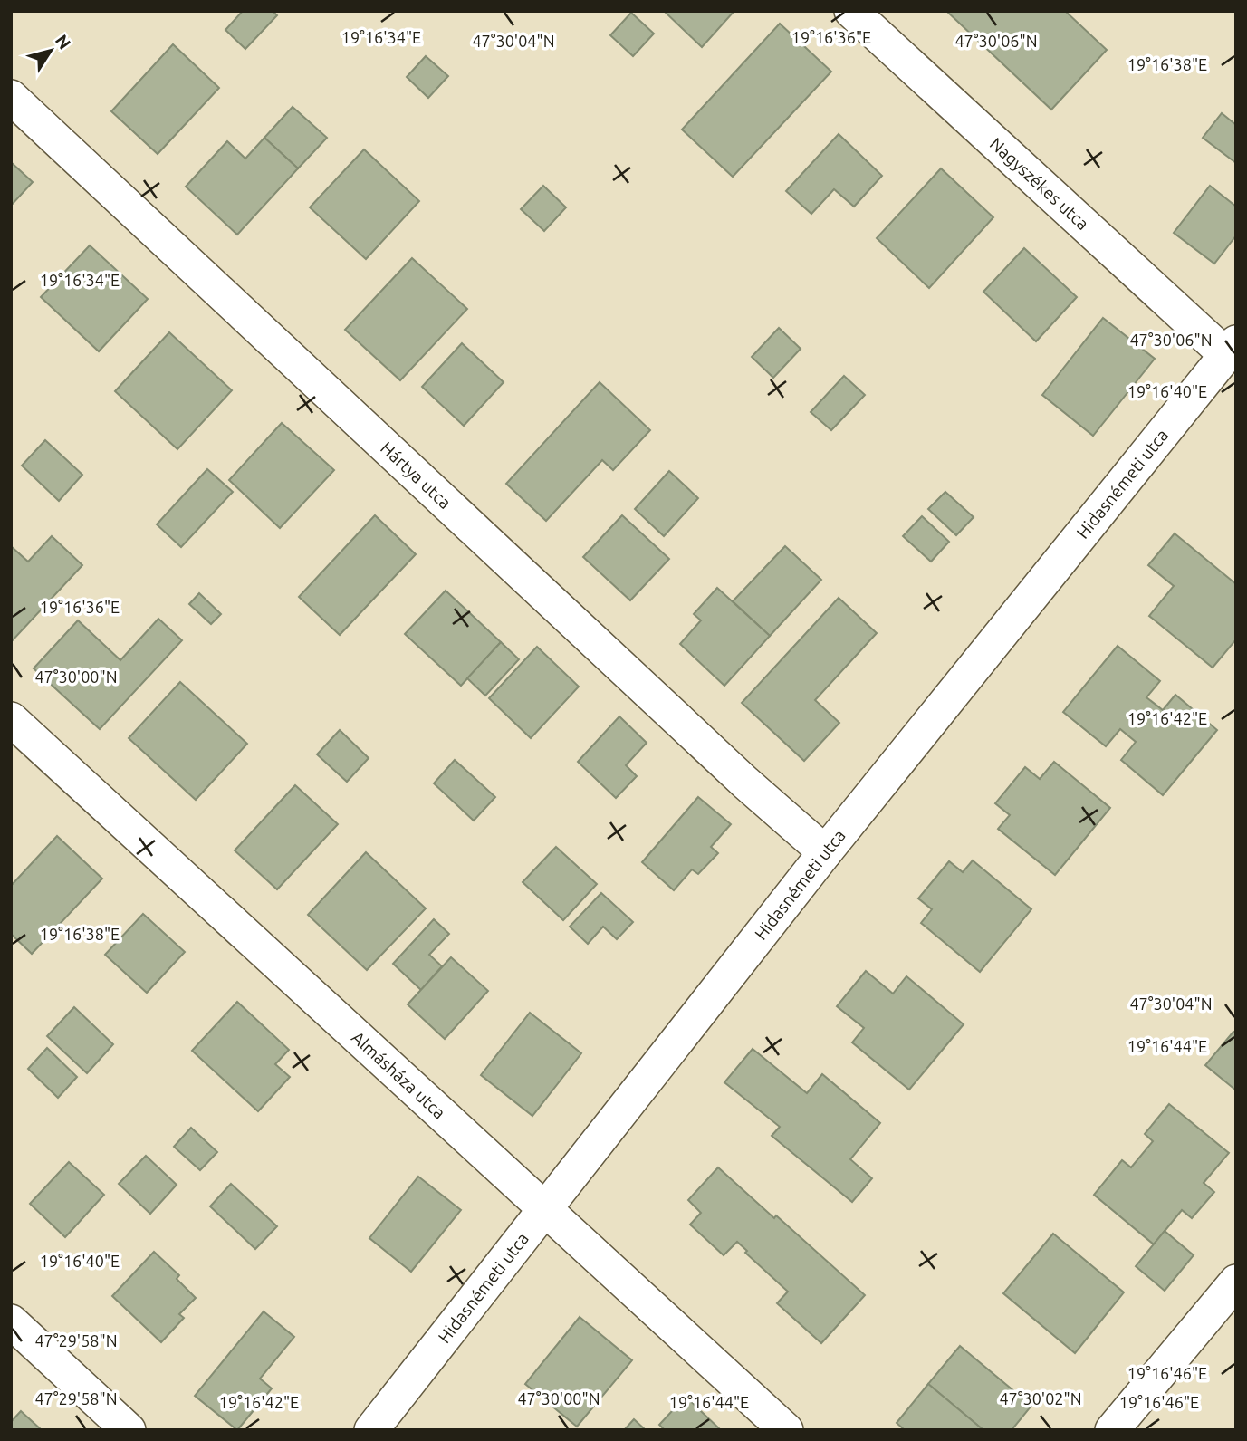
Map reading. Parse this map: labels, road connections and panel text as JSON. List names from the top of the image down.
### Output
{
  "streets": {
    "street": [
      "Nagyszékes utca",
      "Hártya utca",
      "Hidasnémeti utca",
      "Almásháza utca"
    ]
  },
  "crossings": [
    ["Nagyszékes utca", "Hidasnémeti utca"],
    ["Hártya utca", "Hidasnémeti utca"],
    ["Hidasnémeti utca", "Almásháza utca"]
  ],
  "north": "top right",
  "coordinates": [
    "19°16'34\"E",
    "19°16'36\"E",
    "47°30'04\"N",
    "47°30'06\"N",
    "19°16'38\"E",
    "19°16'40\"E",
    "47°30'00\"N",
    "19°16'42\"E",
    "19°16'44\"E",
    "47°29'58\"N",
    "19°16'46\"E",
    "47°30'02\"N"
  ]
}
